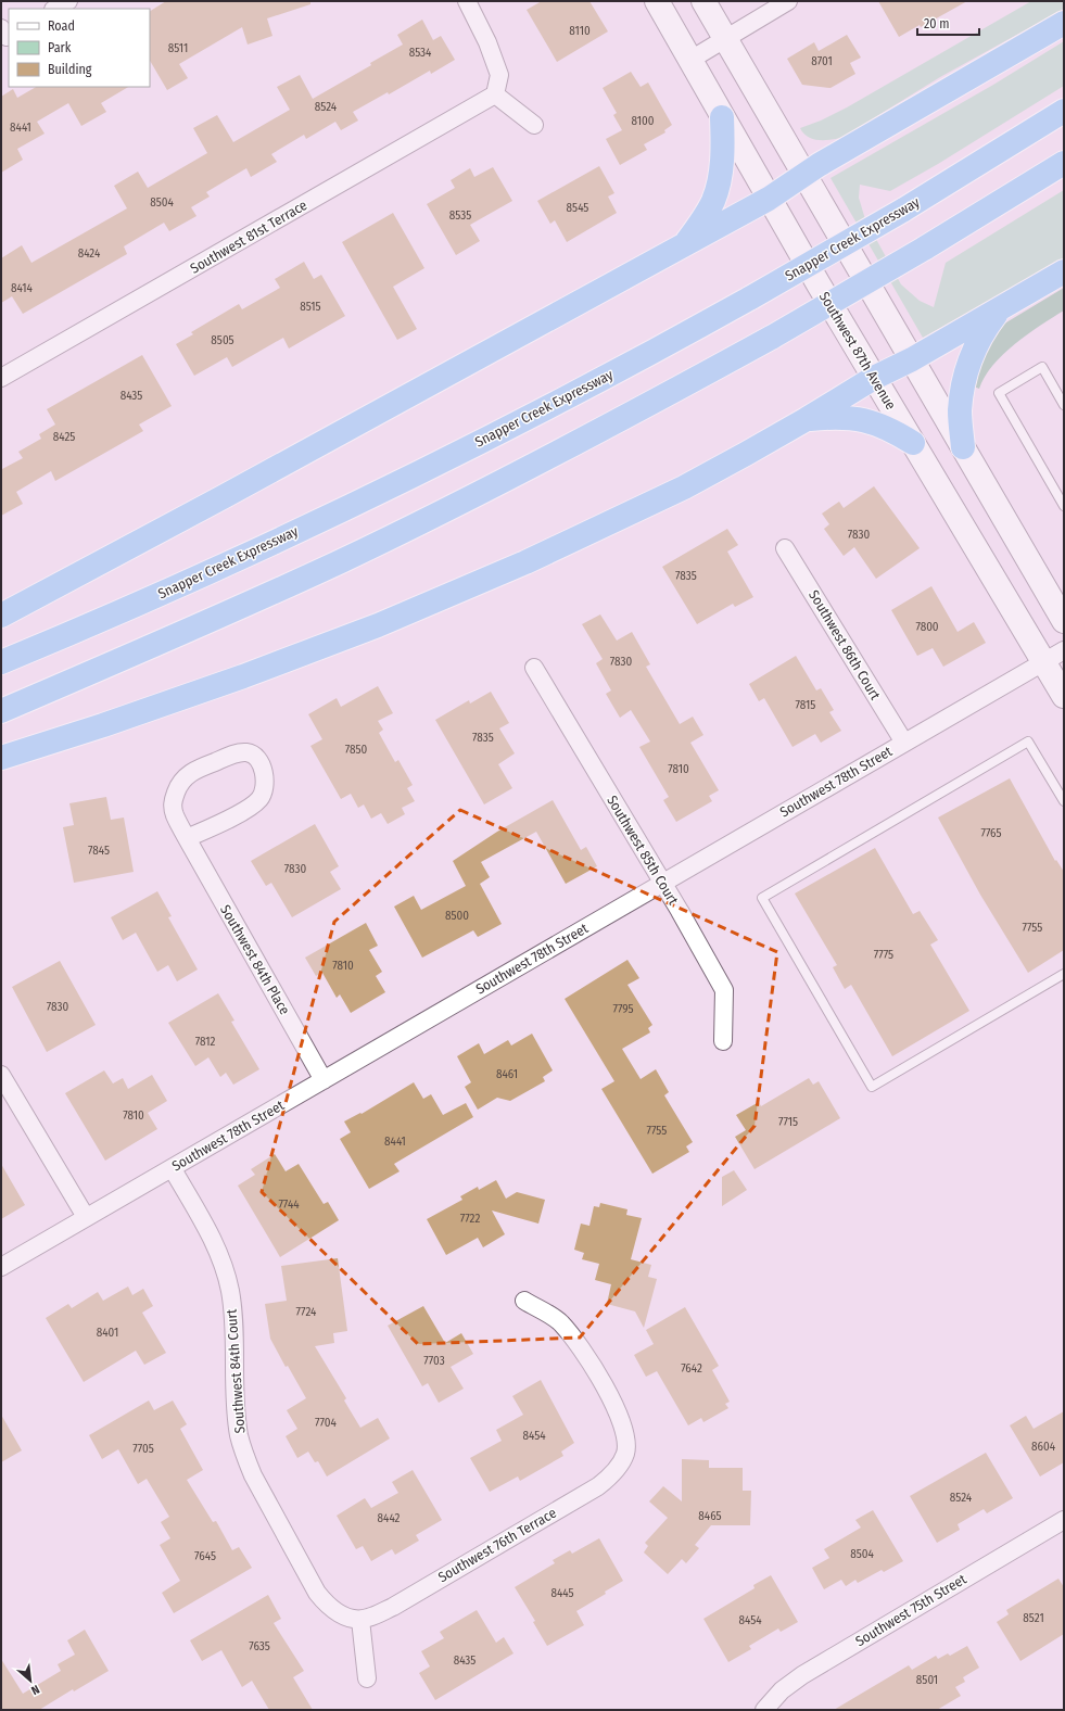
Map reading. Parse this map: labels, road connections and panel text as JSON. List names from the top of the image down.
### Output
{
  "streets": {
    "highway": ["Snapper Creek Expressway"],
    "main road": ["Southwest 87th Avenue"],
    "street": [
      "Southwest 81st Terrace",
      "Southwest 86th Court",
      "Southwest 78th Street",
      "Southwest 85th Court",
      "Southwest 84th Place",
      "Southwest 84th Court",
      "Southwest 76th Terrace",
      "Southwest 75th Street"
    ]
  },
  "crossings": [
    ["Southwest 87th Avenue", "Southwest 78th Street"],
    ["Southwest 86th Court", "Southwest 78th Street"],
    ["Southwest 78th Street", "Southwest 85th Court"],
    ["Southwest 78th Street", "Southwest 84th Place"],
    ["Southwest 78th Street", "Southwest 84th Court"],
    ["Southwest 84th Court", "Southwest 76th Terrace"]
  ],
  "house_numbers": [
    "8110",
    "8511",
    "8534",
    "8701",
    "8524",
    "8100",
    "8441",
    "8504",
    "8545",
    "8535",
    "8424",
    "8414",
    "8515",
    "8505",
    "8435",
    "8425",
    "7830",
    "7835",
    "7800",
    "7830",
    "7815",
    "7835",
    "7850",
    "7810",
    "7765",
    "7845",
    "7830",
    "8500",
    "7755",
    "7775",
    "7810",
    "7830",
    "7795",
    "7812",
    "8461",
    "7810",
    "7715",
    "7755",
    "8441",
    "7744",
    "7722",
    "7724",
    "8401",
    "7703",
    "7642",
    "7704",
    "8454",
    "8604",
    "7705",
    "8524",
    "8465",
    "8442",
    "8504",
    "7645",
    "8445",
    "8521",
    "8454",
    "7635",
    "8435",
    "8501"
  ],
  "legend": ["Road", "Park", "Building"],
  "scale_bar": "20 m",
  "north": "bottom right"
}
